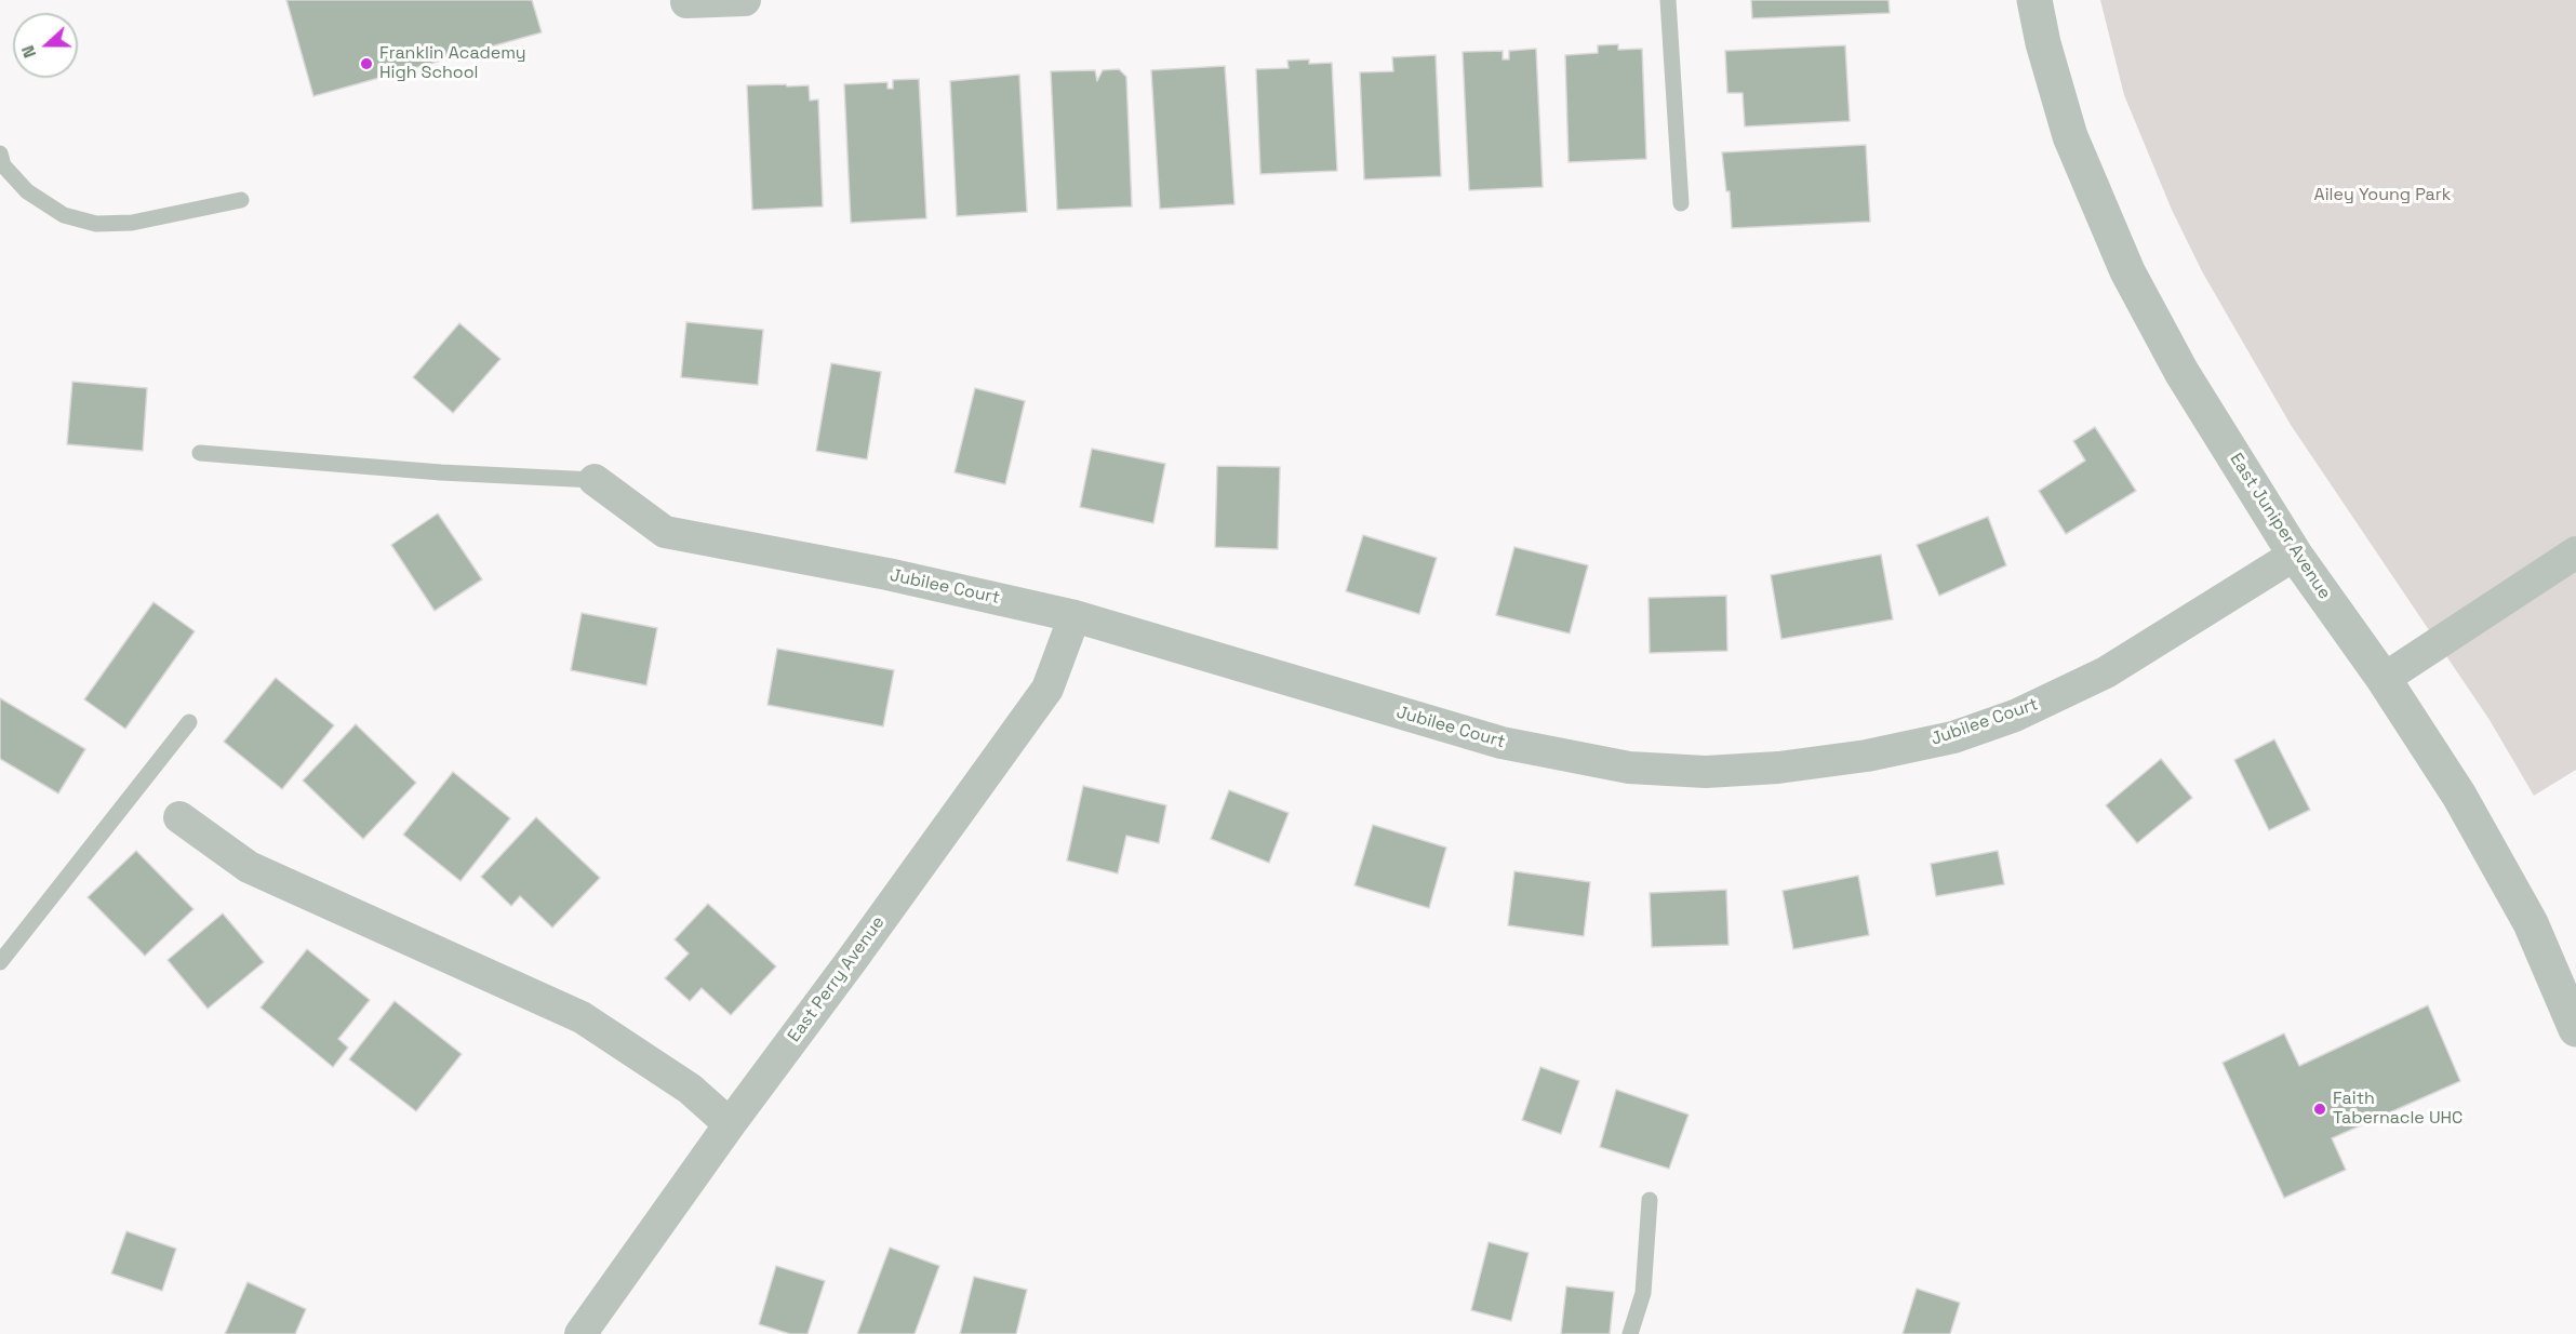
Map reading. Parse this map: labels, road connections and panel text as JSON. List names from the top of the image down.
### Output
{
  "streets": {
    "street": ["East Juniper Avenue", "Jubilee Court", "East Perry Avenue"]
  },
  "crossings": [
    ["East Juniper Avenue", "Jubilee Court"],
    ["Jubilee Court", "East Perry Avenue"]
  ],
  "parks": ["Ailey Young Park"],
  "places": ["Franklin Academy High School", "Faith Tabernacle UHC"],
  "north": "left"
}
